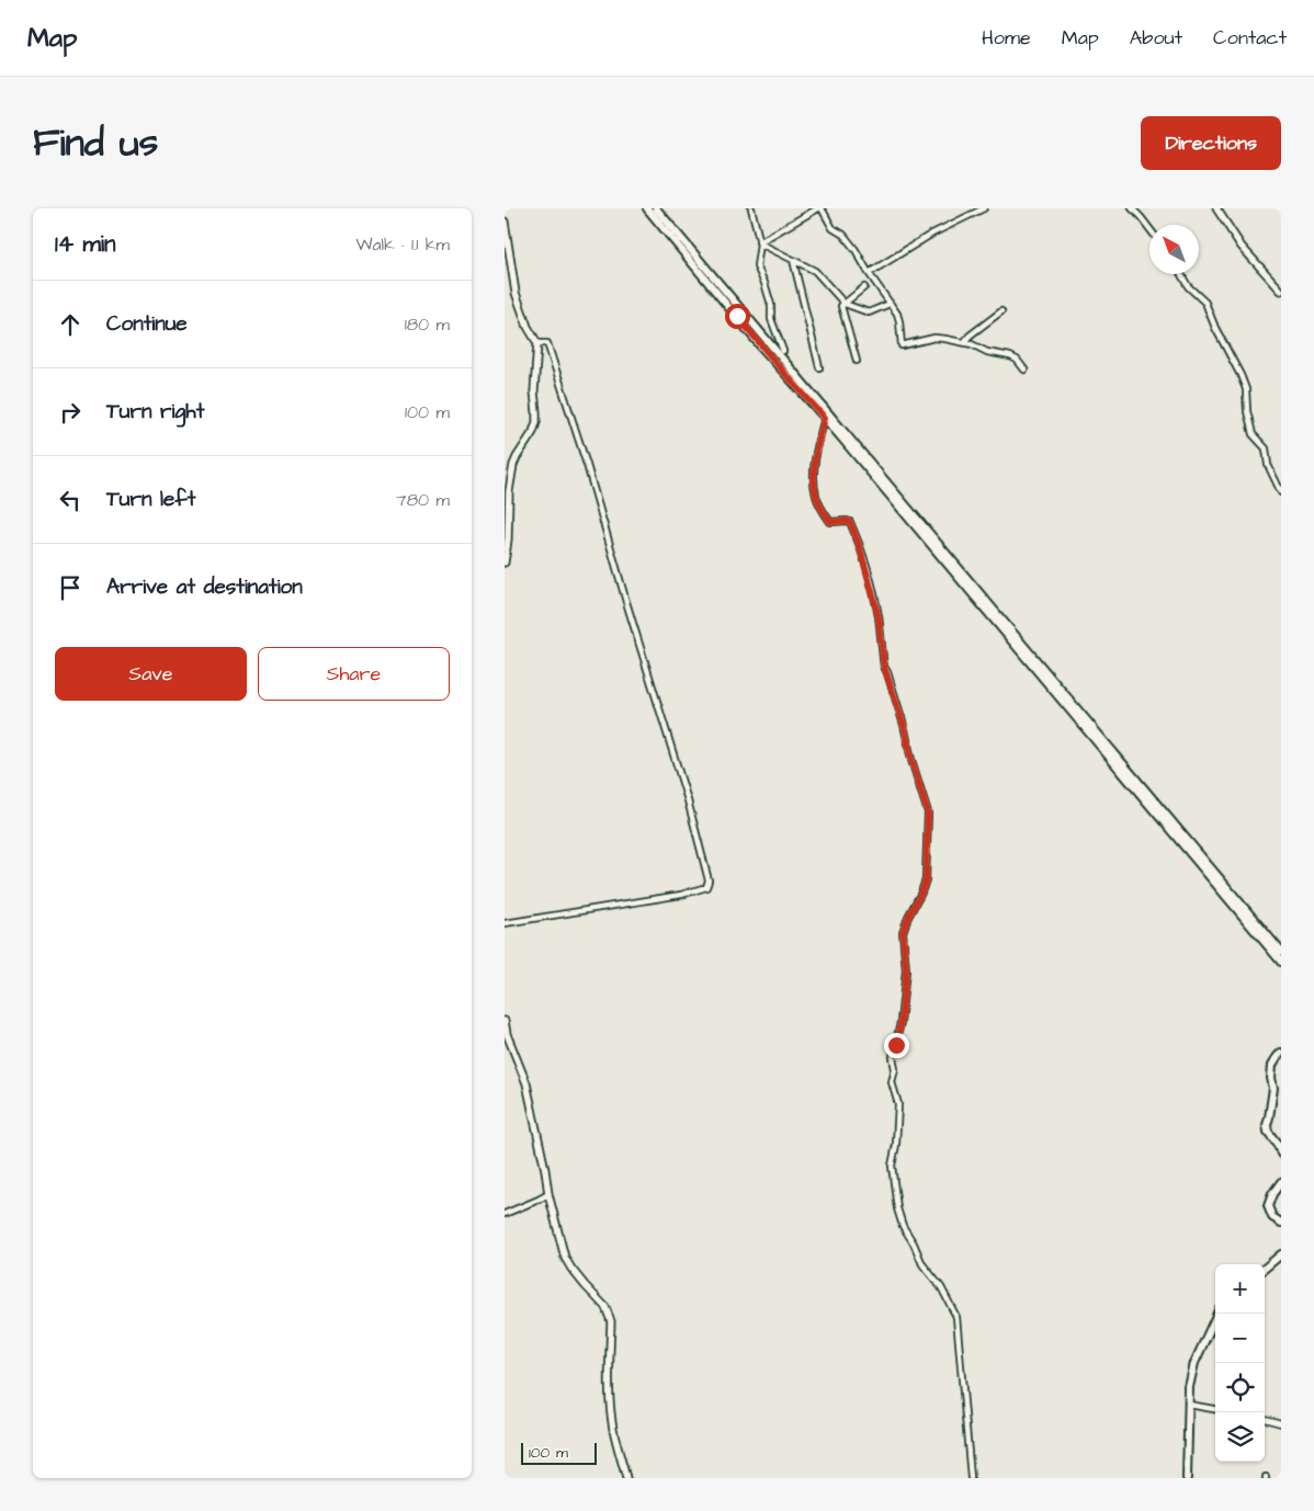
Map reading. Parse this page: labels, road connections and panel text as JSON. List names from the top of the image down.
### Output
{
  "scale_bar": "100 m",
  "north": "top left",
  "page": {
    "header": "Map",
    "nav": [
      "Home",
      "Map",
      "About",
      "Contact"
    ],
    "title": "Find us",
    "buttons": [
      "Directions",
      ["Save", "Share"]
    ],
    "heading": ["14 min", "Walk · 1.1 km"],
    "list": [
      ["Continue", "180 m"],
      ["Turn right", "100 m"],
      ["Turn left", "780 m"],
      "Arrive at destination"
    ],
    "map_buttons": ["+", "−"],
    "scale": "100 m"
  }
}
